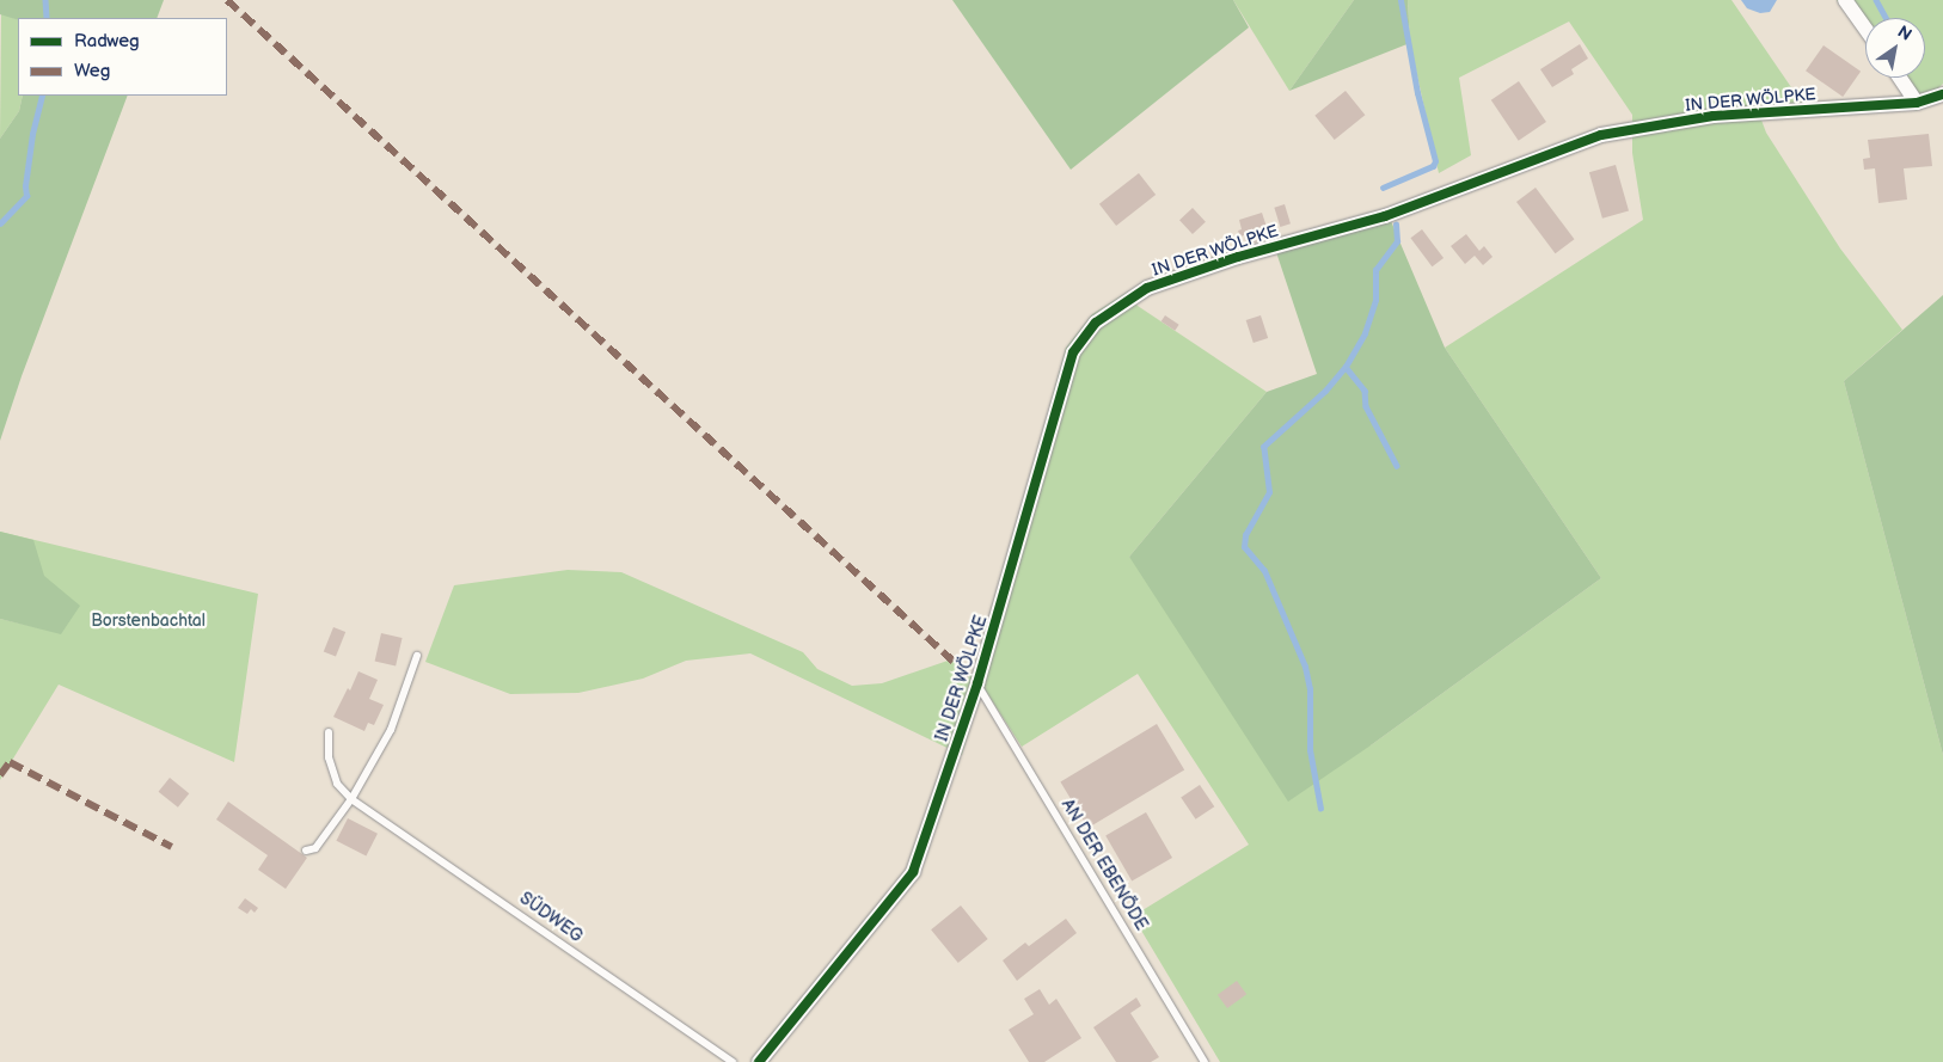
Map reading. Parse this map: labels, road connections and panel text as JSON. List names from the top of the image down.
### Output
{
  "streets": {
    "street": ["IN DER WÖLPKE"],
    "lane": ["AN DER EBENÖDE", "SÜDWEG"]
  },
  "crossings": [
    ["IN DER WÖLPKE", "AN DER EBENÖDE"]
  ],
  "parks": ["Borstenbachtal"],
  "legend": ["Radweg", "Weg"],
  "north": "top right"
}
